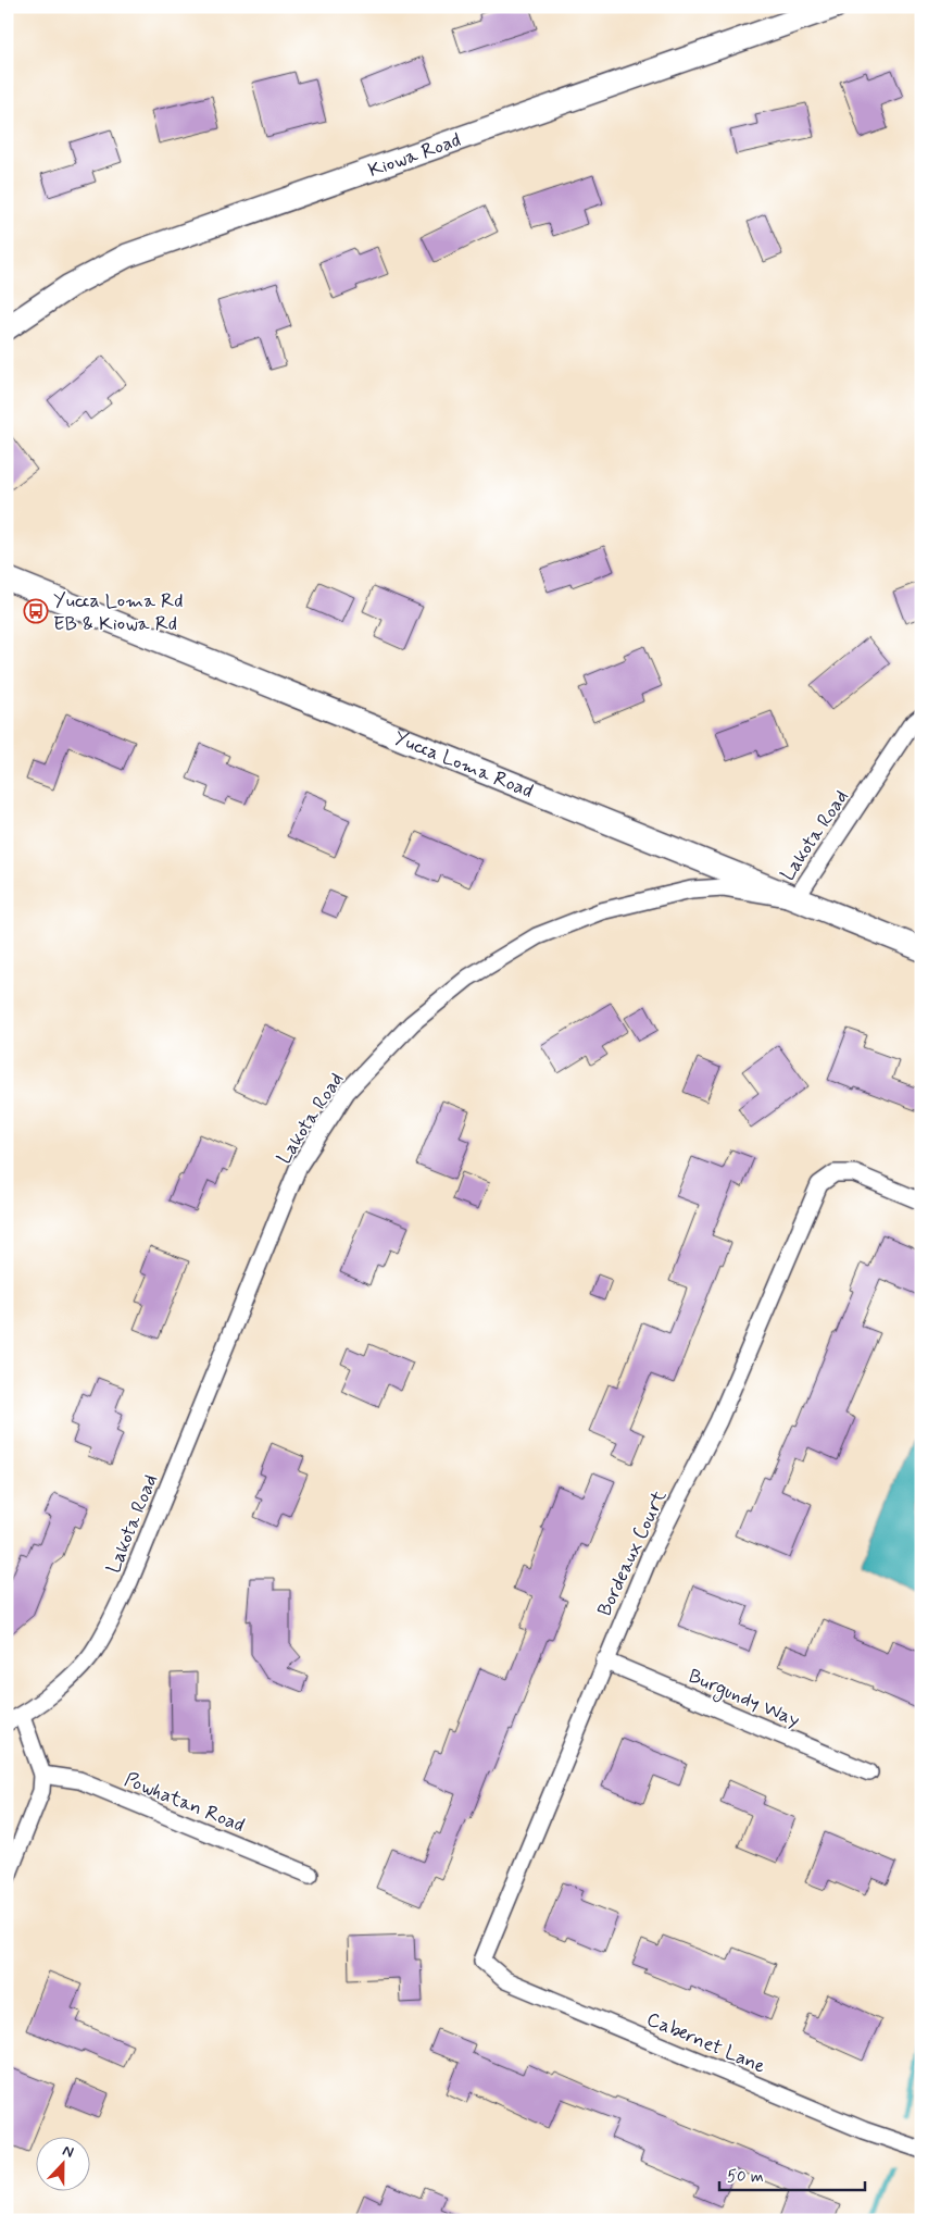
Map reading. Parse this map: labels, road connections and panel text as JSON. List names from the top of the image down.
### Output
{
  "streets": {
    "main road": ["Kiowa Road", "Yucca Loma Road"],
    "street": [
      "Lakota Road",
      "Bordeaux Court",
      "Burgundy Way",
      "Powhatan Road",
      "Cabernet Lane"
    ]
  },
  "crossings": [
    ["Yucca Loma Road", "Lakota Road"],
    ["Lakota Road", "Powhatan Road"],
    ["Bordeaux Court", "Burgundy Way"],
    ["Bordeaux Court", "Cabernet Lane"]
  ],
  "places": {
    "bus stop": ["Yucca Loma Rd EB & Kiowa Rd"]
  },
  "scale_bar": "50 m",
  "north": "top"
}
